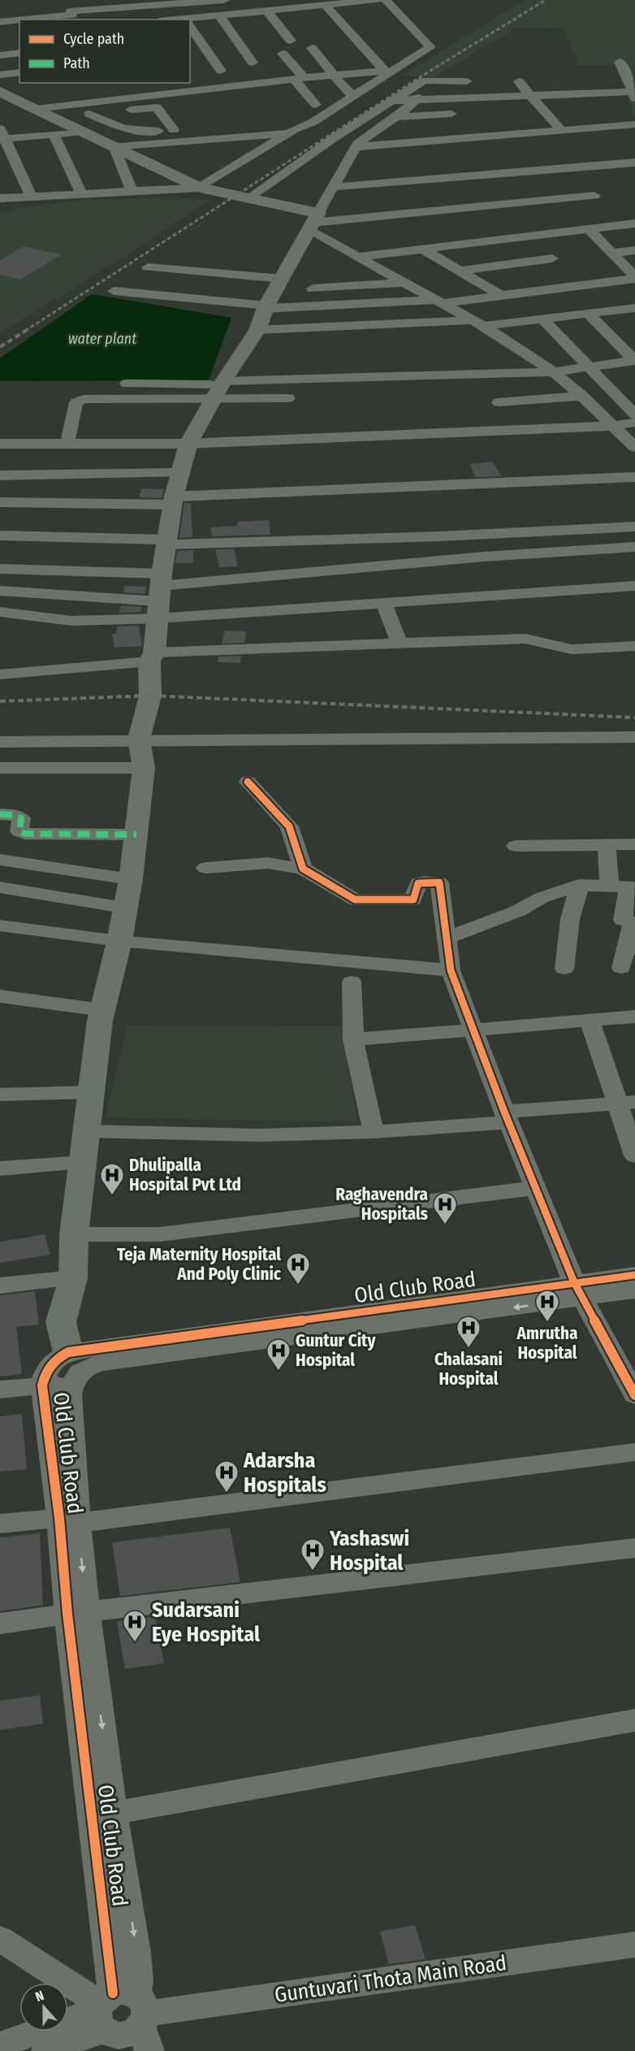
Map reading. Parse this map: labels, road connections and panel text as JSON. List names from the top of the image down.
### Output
{
  "streets": {
    "street": ["Old Club Road", "Guntuvari Thota Main Road"]
  },
  "crossings": [
    ["Old Club Road", "Guntuvari Thota Main Road"]
  ],
  "water": ["water plant"],
  "places": {
    "hospital": [
      "Dhulipalla Hospital Pvt Ltd",
      "Raghavendra Hospitals",
      "Teja Maternity Hospital And Poly Clinic",
      "Amrutha Hospital",
      "Chalasani Hospital",
      "Guntur City Hospital",
      "Adarsha Hospitals",
      "Yashaswi Hospital",
      "Sudarsani Eye Hospital"
    ]
  },
  "legend": ["Cycle path", "Path"],
  "north": "top"
}
